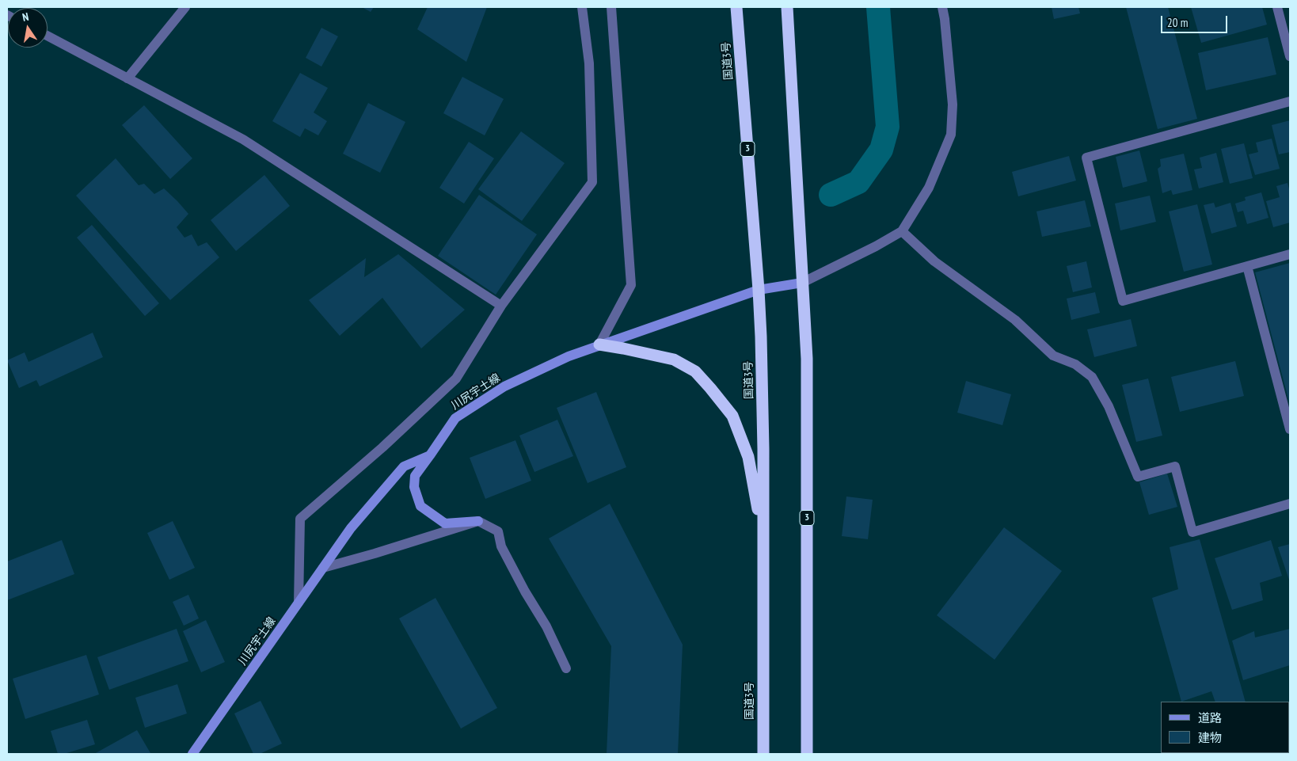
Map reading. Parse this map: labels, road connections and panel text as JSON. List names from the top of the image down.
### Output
{
  "streets": {
    "highway": ["国道3号", "3"],
    "main road": ["川尻宇土線"]
  },
  "crossings": [
    ["国道3号", "川尻宇土線"],
    ["3", "川尻宇土線"]
  ],
  "legend": ["道路", "建物"],
  "scale_bar": "20 m",
  "north": "top"
}
